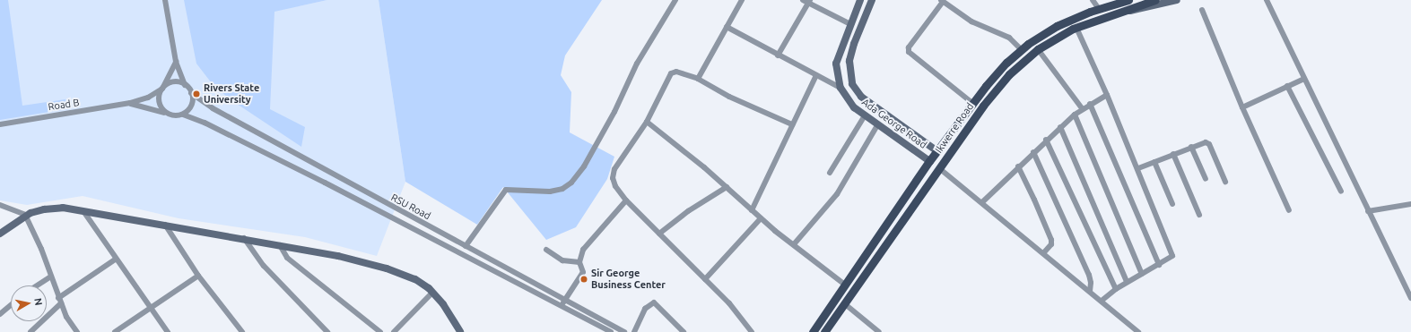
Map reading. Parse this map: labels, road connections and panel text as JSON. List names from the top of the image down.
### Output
{
  "streets": {
    "main road": ["Ikwerre Road"],
    "street": ["Road B", "Ada George Road", "RSU Road"]
  },
  "crossings": [
    ["Road B", "RSU Road"],
    ["Ada George Road", "Ikwerre Road"]
  ],
  "places": ["Rivers State University", "Sir George Business Center"],
  "north": "right"
}
